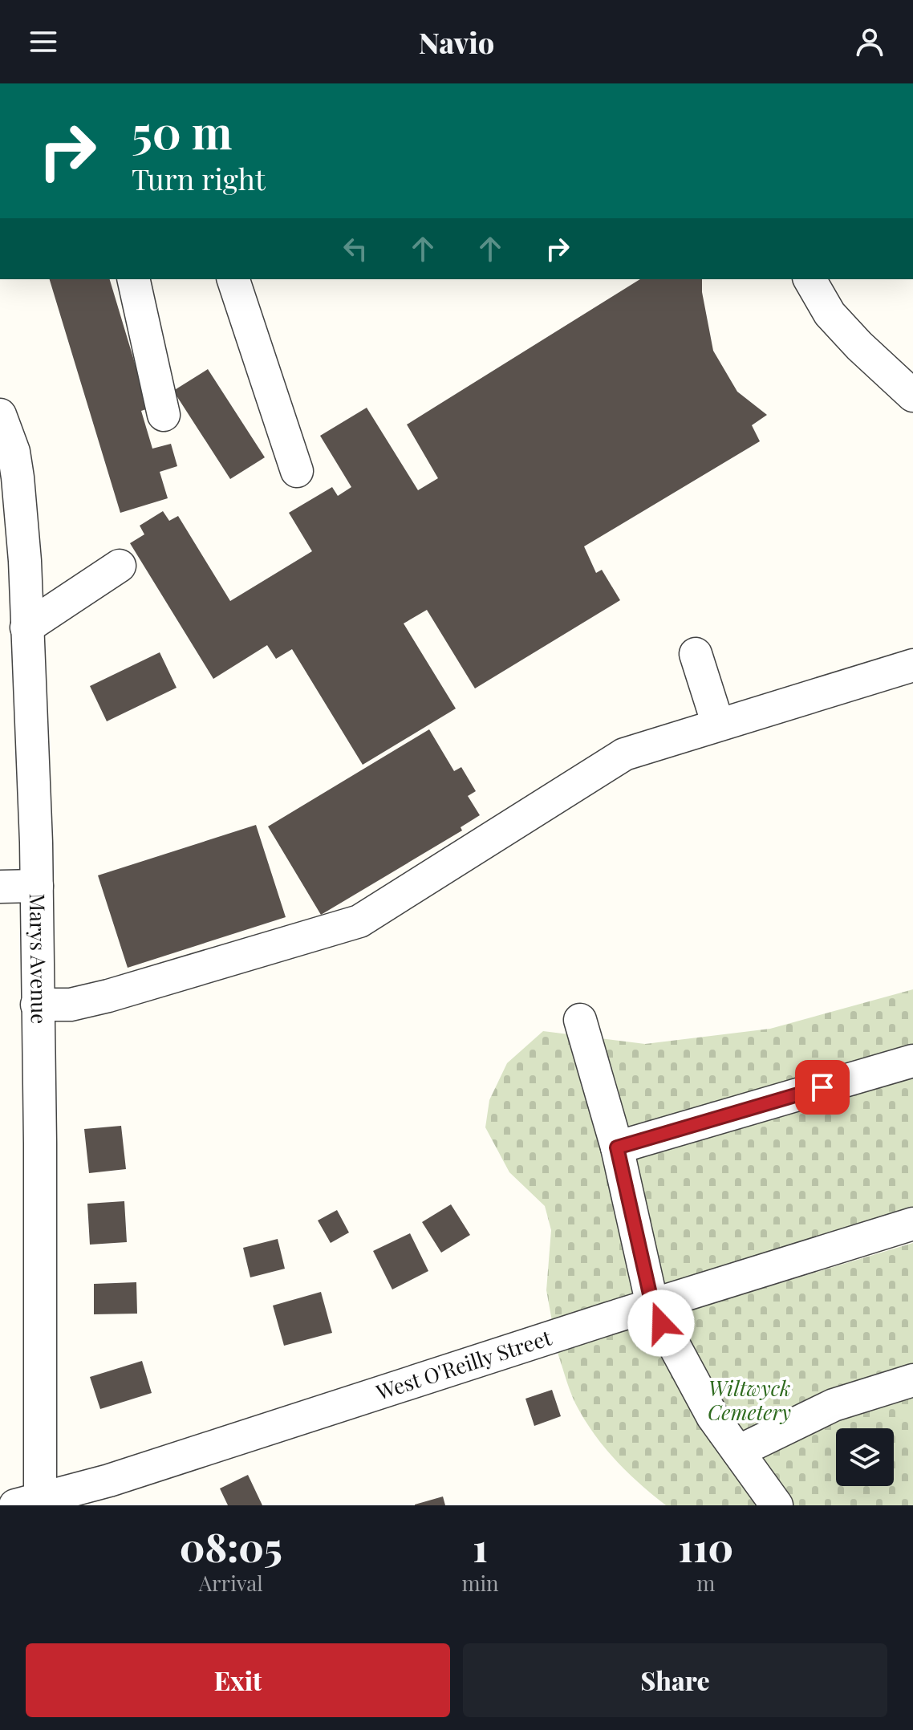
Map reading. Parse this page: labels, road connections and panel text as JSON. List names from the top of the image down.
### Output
{
  "streets": {
    "street": ["Marys Avenue", "West O'Reilly Street"]
  },
  "crossings": [
    ["Marys Avenue", "West O'Reilly Street"]
  ],
  "parks": ["Wiltwyck Cemetery"],
  "page": {
    "header": "Navio",
    "turn": ["50 m", "Turn right"],
    "eta": [
      "08:05",
      "Arrival",
      "1",
      "min",
      "110",
      "m"
    ],
    "buttons": ["Exit", "Share"]
  }
}
